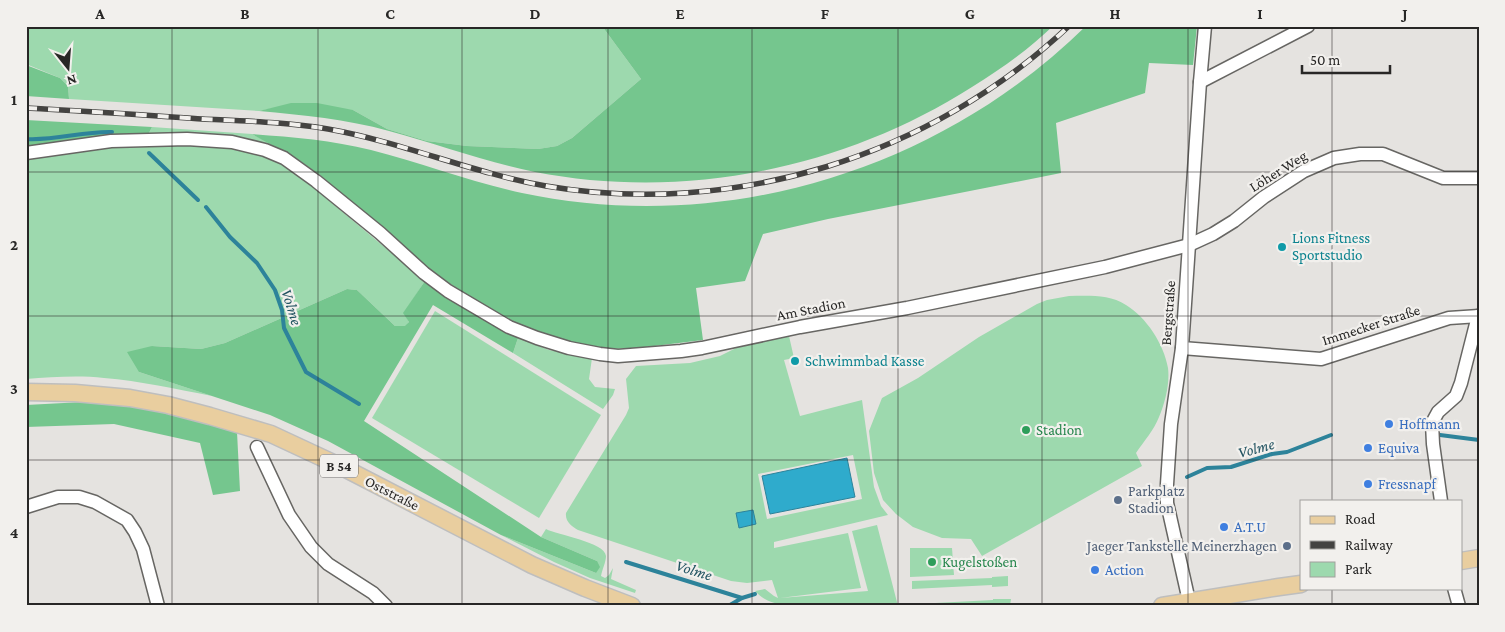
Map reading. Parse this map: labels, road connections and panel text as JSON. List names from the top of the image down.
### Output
{
  "streets": {
    "main road": ["B 54", "Oststraße"],
    "street": [
      "Löher Weg",
      "Am Stadion",
      "Bergstraße",
      "Immecker Straße"
    ]
  },
  "crossings": [
    ["Löher Weg", "Am Stadion"],
    ["Löher Weg", "Bergstraße"],
    ["Am Stadion", "Bergstraße"],
    ["Bergstraße", "Immecker Straße"]
  ],
  "water": ["Volme"],
  "places": [
    "Lions Fitness Sportstudio",
    "Schwimmbad Kasse",
    "Hoffmann",
    "Stadion",
    "Equiva",
    "Fressnapf",
    "Parkplatz Stadion",
    "A.T.U",
    "Jaeger Tankstelle Meinerzhagen",
    "Kugelstoßen",
    "Action"
  ],
  "legend": ["Road", "Railway", "Park"],
  "scale_bar": "50 m",
  "north": "bottom",
  "grid": {
    "columns": [
      "A",
      "B",
      "C",
      "D",
      "E",
      "F",
      "G",
      "H",
      "I",
      "J"
    ],
    "rows": [
      "1",
      "2",
      "3",
      "4"
    ]
  }
}
